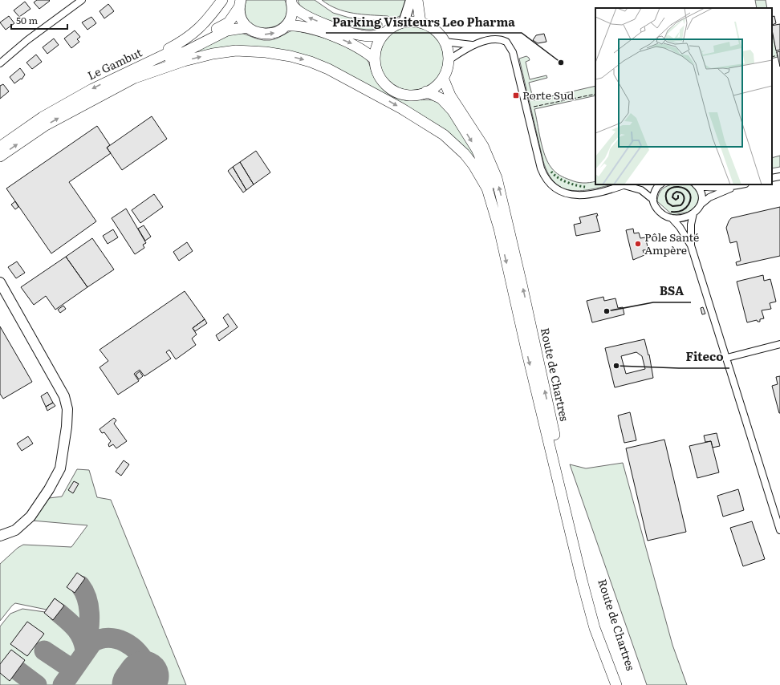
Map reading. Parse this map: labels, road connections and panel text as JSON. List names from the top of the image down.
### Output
{
  "streets": {
    "main road": ["Le Gambut", "Route de Chartres"]
  },
  "places": {
    "other": [
      "Parking Visiteurs Leo Pharma",
      "Pôle Santé Ampère",
      "BSA",
      "Fiteco"
    ],
    "transit": ["Porte Sud"]
  },
  "scale_bar": "50 m"
}
